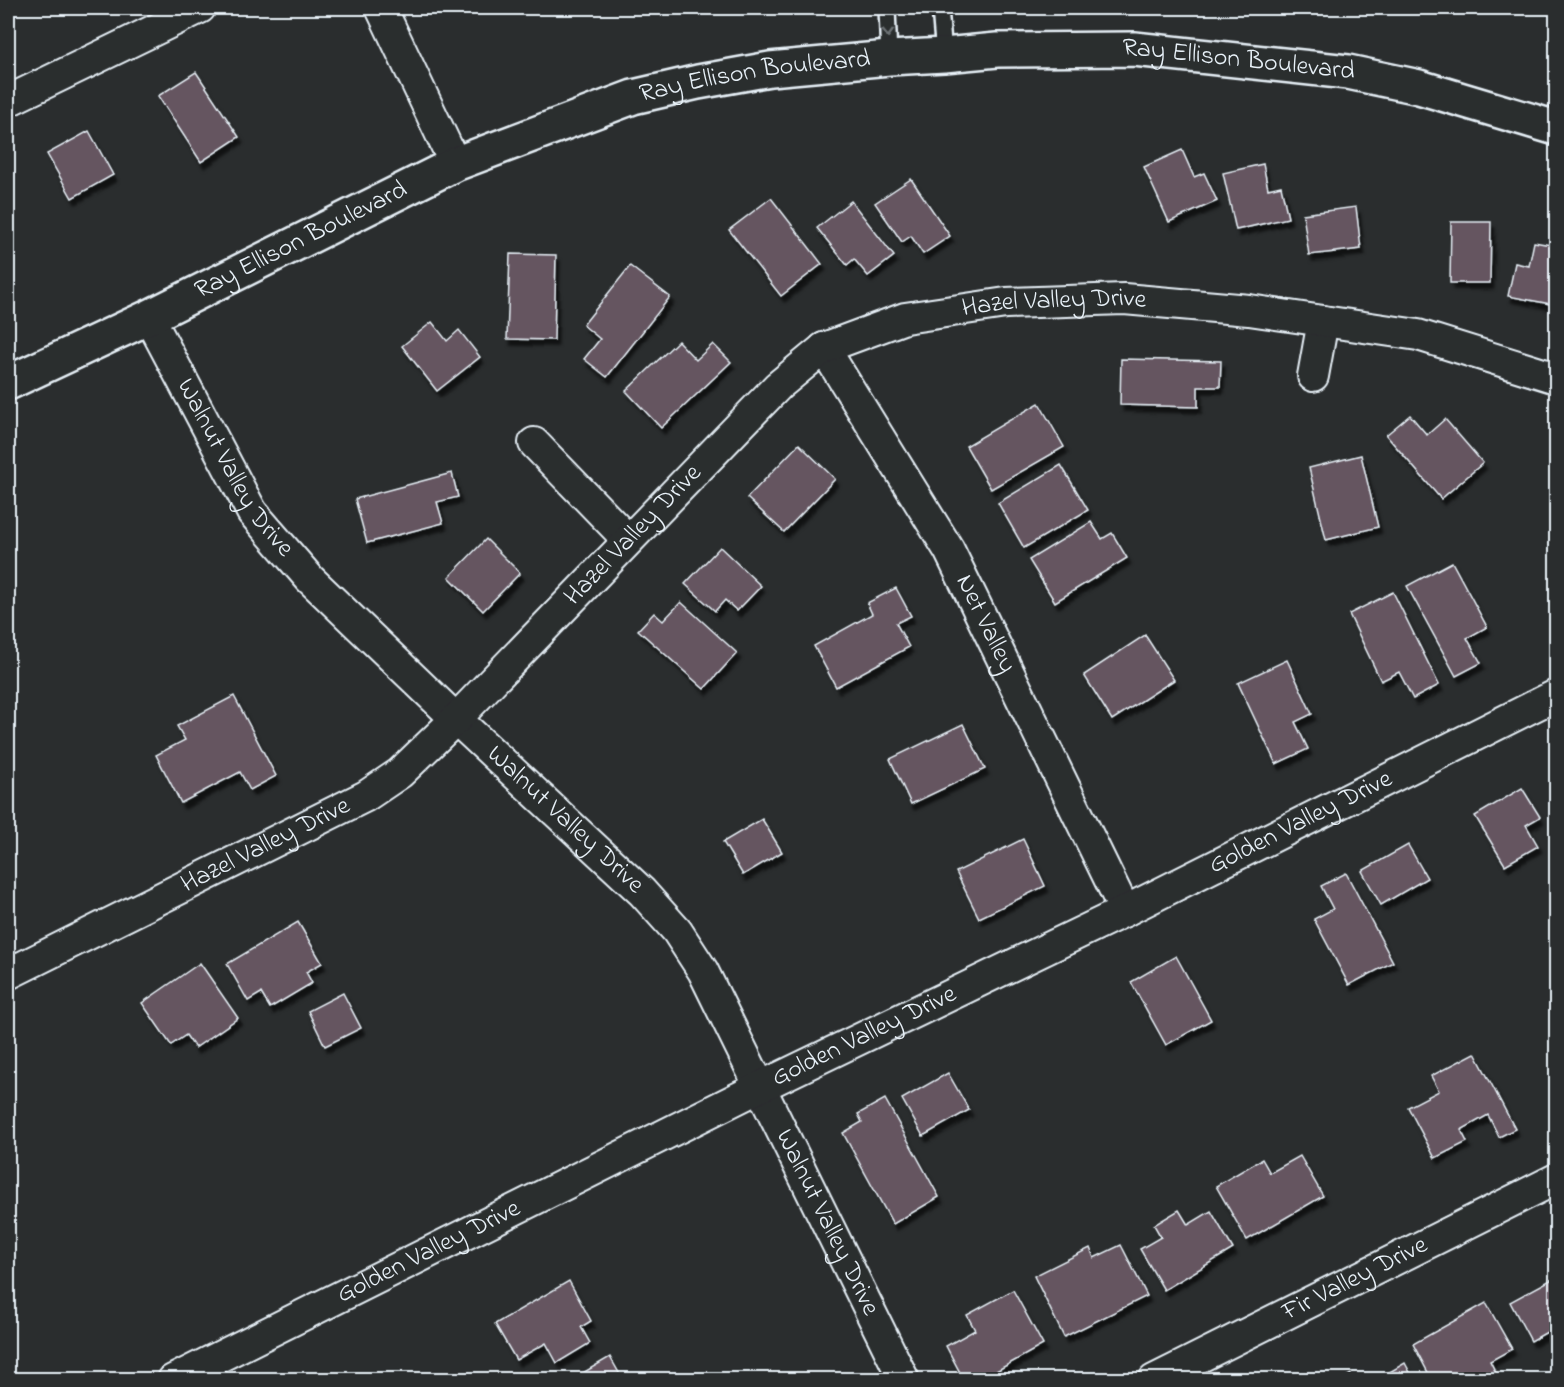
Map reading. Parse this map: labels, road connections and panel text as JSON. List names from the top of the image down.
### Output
{
  "streets": {
    "main road": ["Ray Ellison Boulevard"],
    "street": [
      "Hazel Valley Drive",
      "Walnut Valley Drive",
      "Net Valley",
      "Golden Valley Drive",
      "Fir Valley Drive"
    ]
  },
  "crossings": [
    ["Ray Ellison Boulevard", "Walnut Valley Drive"],
    ["Hazel Valley Drive", "Walnut Valley Drive"],
    ["Hazel Valley Drive", "Net Valley"],
    ["Walnut Valley Drive", "Golden Valley Drive"],
    ["Net Valley", "Golden Valley Drive"]
  ]
}
